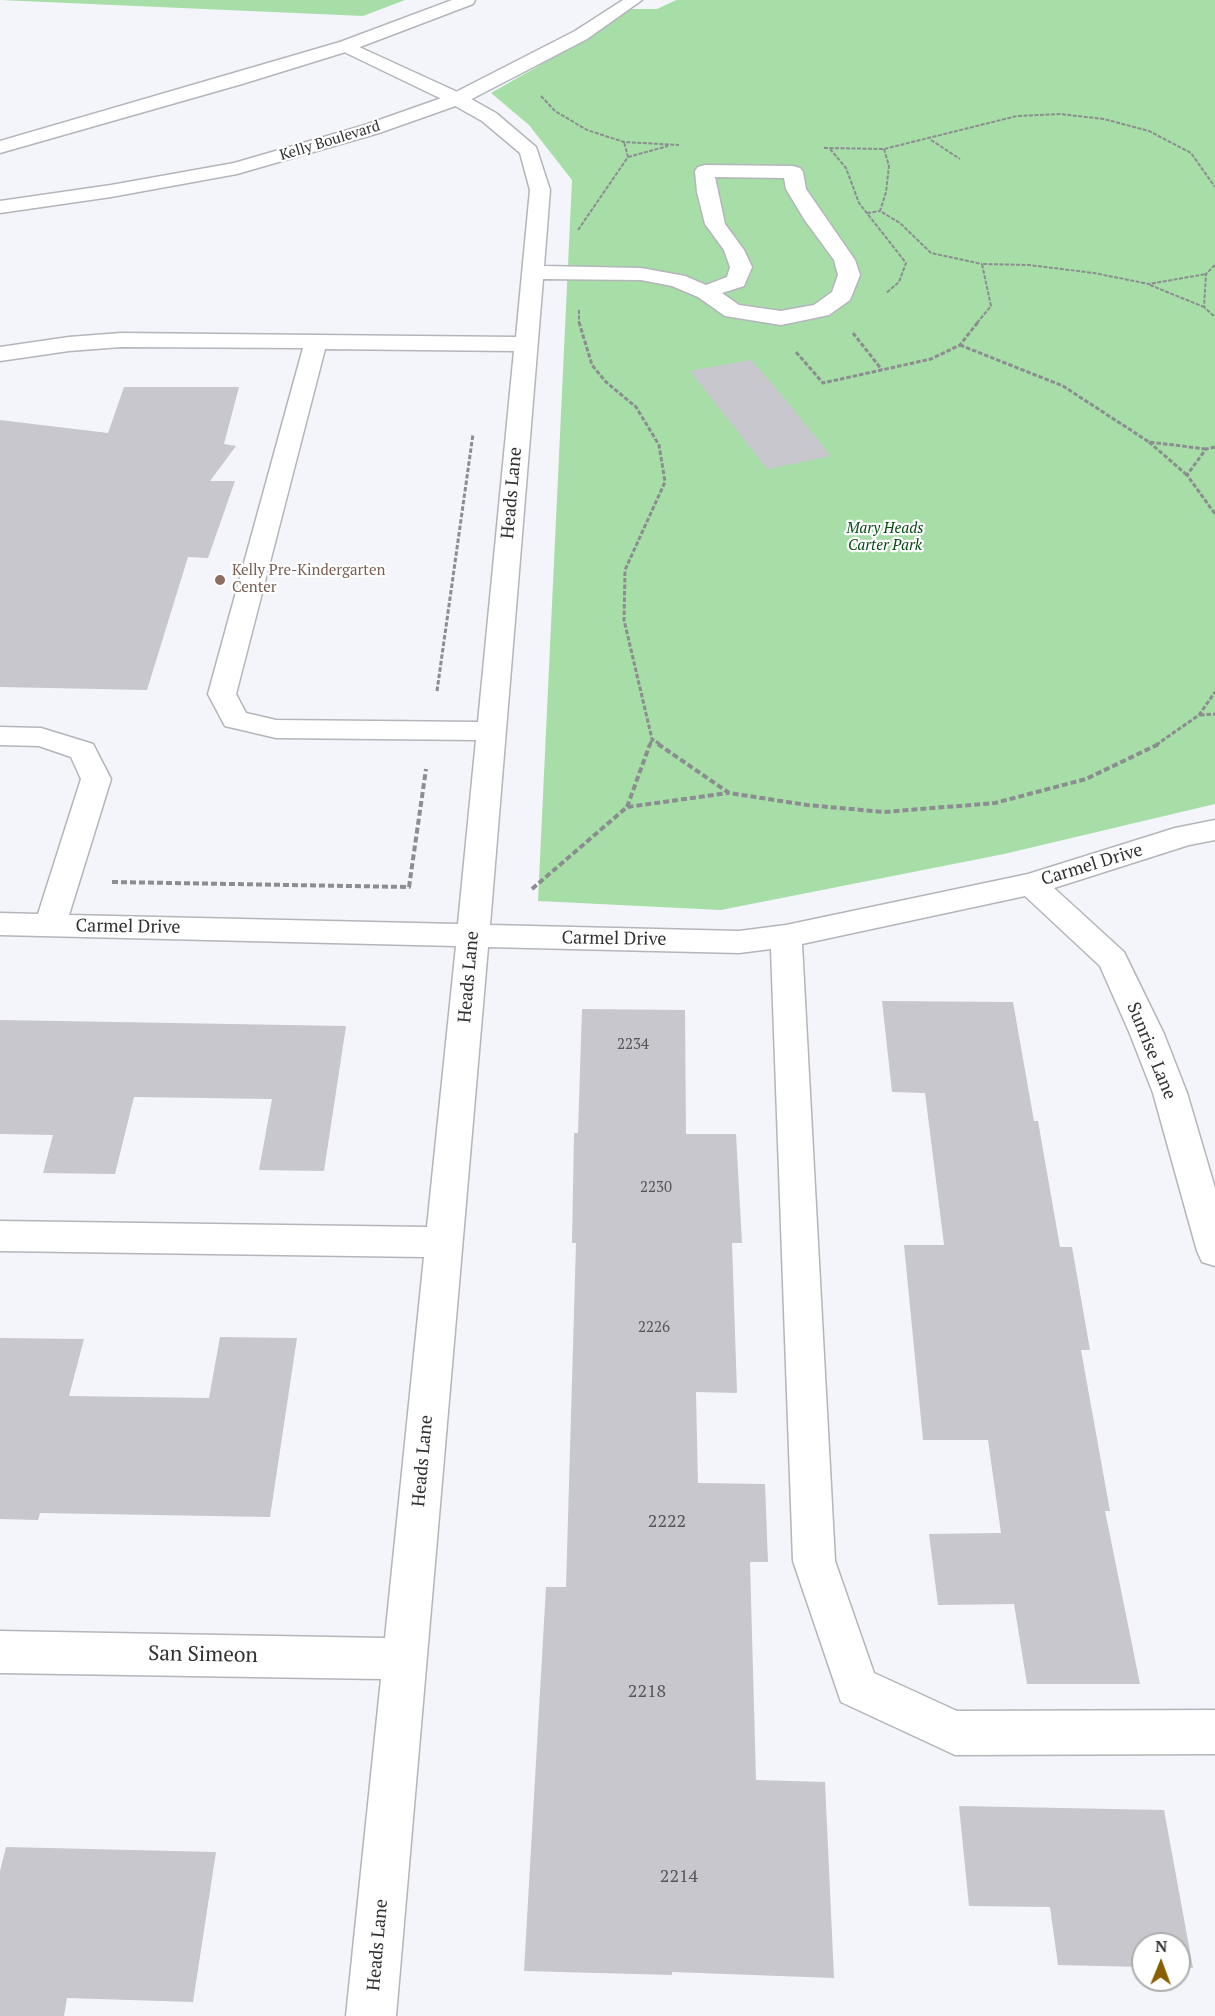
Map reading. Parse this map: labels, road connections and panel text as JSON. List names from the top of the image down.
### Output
{
  "streets": {
    "street": [
      "Kelly Boulevard",
      "Heads Lane",
      "Carmel Drive",
      "Sunrise Lane",
      "San Simeon"
    ]
  },
  "crossings": [
    ["Kelly Boulevard", "Heads Lane"],
    ["Heads Lane", "Carmel Drive"],
    ["Heads Lane", "San Simeon"],
    ["Carmel Drive", "Sunrise Lane"]
  ],
  "parks": ["Mary Heads Carter Park"],
  "places": ["Kelly Pre-Kindergarten Center"],
  "house_numbers": [
    "2234",
    "2230",
    "2226",
    "2222",
    "2218",
    "2214"
  ],
  "north": "top"
}
